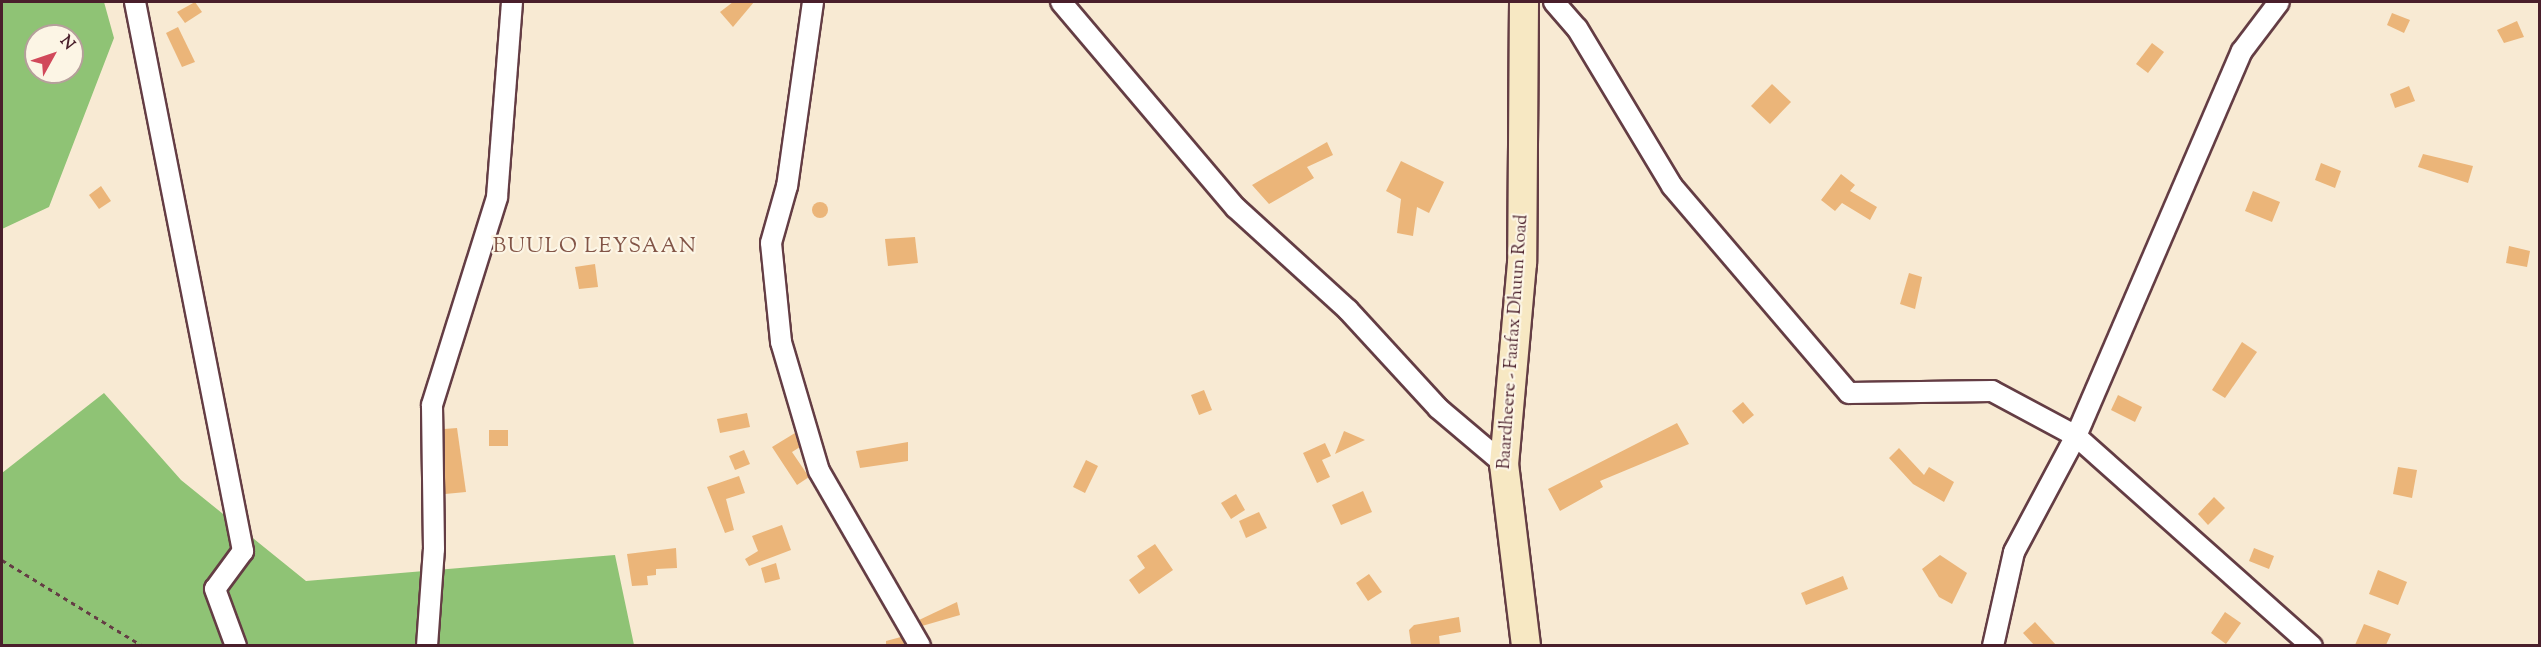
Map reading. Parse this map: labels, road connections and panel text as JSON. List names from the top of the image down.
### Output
{
  "streets": {
    "main road": ["Baardheere - Faafax Dhuun Road"]
  },
  "districts": ["BUULO LEYSAAN"],
  "north": "top right"
}
